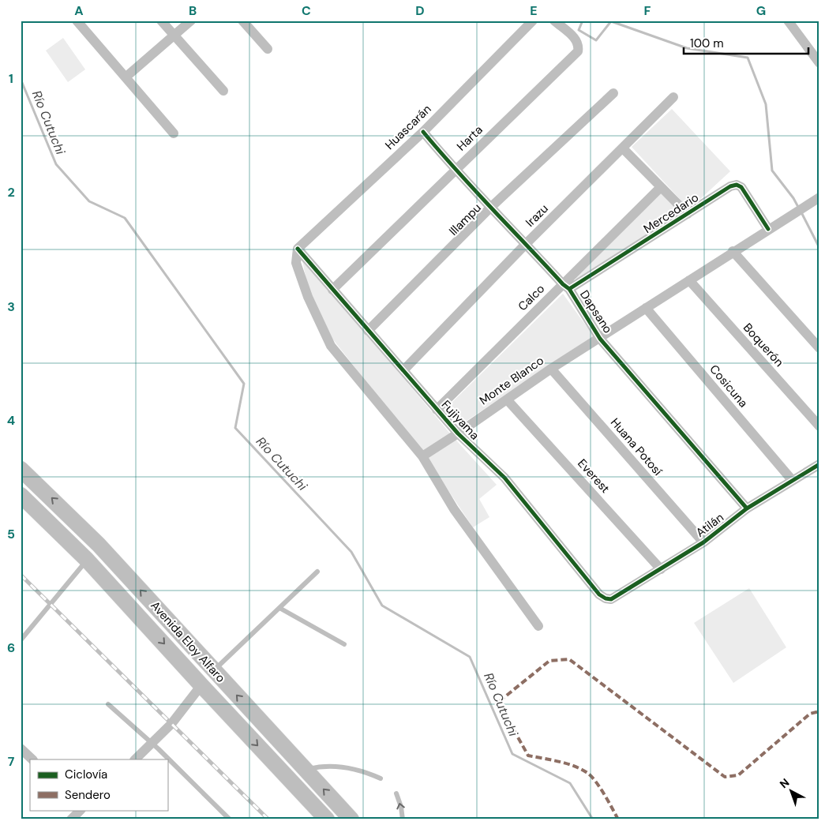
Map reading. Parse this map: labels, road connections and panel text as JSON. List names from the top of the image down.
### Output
{
  "streets": {
    "main road": ["Avenida Eloy Alfaro"],
    "street": [
      "Huascarán",
      "Harta",
      "Mercedario",
      "Irazu",
      "Illampu",
      "Calco",
      "Dapsano",
      "Boquerón",
      "Monte Blanco",
      "Cosicuna",
      "Fujiyama",
      "Huana Potosí",
      "Everest",
      "Atilán"
    ]
  },
  "crossings": [
    ["Huascarán", "Dapsano"],
    ["Huascarán", "Fujiyama"],
    ["Harta", "Dapsano"],
    ["Harta", "Fujiyama"],
    ["Mercedario", "Calco"],
    ["Mercedario", "Dapsano"],
    ["Mercedario", "Monte Blanco"],
    ["Irazu", "Dapsano"],
    ["Irazu", "Fujiyama"],
    ["Illampu", "Dapsano"],
    ["Illampu", "Fujiyama"],
    ["Calco", "Dapsano"],
    ["Calco", "Fujiyama"],
    ["Dapsano", "Monte Blanco"],
    ["Dapsano", "Atilán"],
    ["Boquerón", "Monte Blanco"],
    ["Monte Blanco", "Cosicuna"],
    ["Monte Blanco", "Fujiyama"],
    ["Monte Blanco", "Huana Potosí"],
    ["Monte Blanco", "Everest"],
    ["Cosicuna", "Atilán"],
    ["Fujiyama", "Atilán"],
    ["Huana Potosí", "Atilán"],
    ["Everest", "Atilán"]
  ],
  "water": ["Río Cutuchi"],
  "legend": ["Ciclovía", "Sendero"],
  "scale_bar": "100 m",
  "north": "top left",
  "grid": {
    "columns": [
      "A",
      "B",
      "C",
      "D",
      "E",
      "F",
      "G"
    ],
    "rows": [
      "1",
      "2",
      "3",
      "4",
      "5",
      "6",
      "7"
    ]
  }
}
